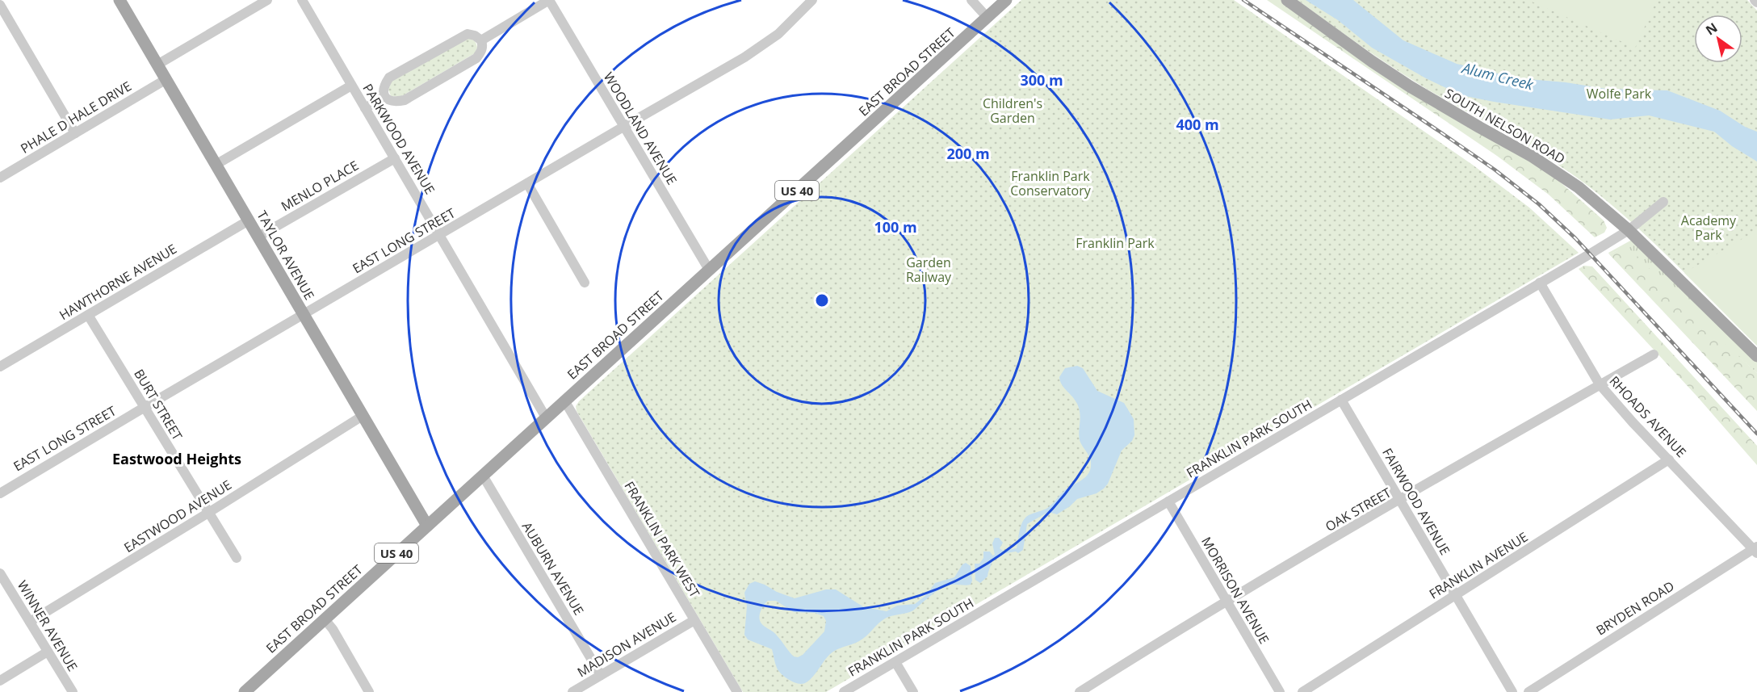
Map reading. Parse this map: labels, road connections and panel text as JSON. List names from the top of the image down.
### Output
{
  "streets": {
    "main road": [
      "EAST BROAD STREET",
      "SOUTH NELSON ROAD",
      "US 40",
      "TAYLOR AVENUE"
    ],
    "street": [
      "PHALE D HALE DRIVE",
      "WOODLAND AVENUE",
      "PARKWOOD AVENUE",
      "MENLO PLACE",
      "EAST LONG STREET",
      "HAWTHORNE AVENUE",
      "BURT STREET",
      "RHOADS AVENUE",
      "FRANKLIN PARK SOUTH",
      "FAIRWOOD AVENUE",
      "OAK STREET",
      "EASTWOOD AVENUE",
      "FRANKLIN PARK WEST",
      "FRANKLIN AVENUE",
      "AUBURN AVENUE",
      "MORRISON AVENUE",
      "BRYDEN ROAD",
      "WINNER AVENUE",
      "MADISON AVENUE"
    ]
  },
  "crossings": [
    ["EAST BROAD STREET", "WOODLAND AVENUE"],
    ["EAST BROAD STREET", "PARKWOOD AVENUE"],
    ["EAST BROAD STREET", "TAYLOR AVENUE"],
    ["EAST BROAD STREET", "FRANKLIN PARK WEST"],
    ["EAST BROAD STREET", "AUBURN AVENUE"],
    ["PHALE D HALE DRIVE", "TAYLOR AVENUE"],
    ["SOUTH NELSON ROAD", "FRANKLIN PARK SOUTH"],
    ["WOODLAND AVENUE", "EAST LONG STREET"],
    ["PARKWOOD AVENUE", "MENLO PLACE"],
    ["PARKWOOD AVENUE", "EAST LONG STREET"],
    ["MENLO PLACE", "TAYLOR AVENUE"],
    ["EAST LONG STREET", "TAYLOR AVENUE"],
    ["EAST LONG STREET", "BURT STREET"],
    ["TAYLOR AVENUE", "HAWTHORNE AVENUE"],
    ["TAYLOR AVENUE", "EASTWOOD AVENUE"],
    ["HAWTHORNE AVENUE", "BURT STREET"],
    ["BURT STREET", "EASTWOOD AVENUE"],
    ["RHOADS AVENUE", "FRANKLIN PARK SOUTH"],
    ["RHOADS AVENUE", "OAK STREET"],
    ["RHOADS AVENUE", "FRANKLIN AVENUE"],
    ["RHOADS AVENUE", "BRYDEN ROAD"],
    ["FRANKLIN PARK SOUTH", "FAIRWOOD AVENUE"],
    ["FRANKLIN PARK SOUTH", "MORRISON AVENUE"],
    ["FAIRWOOD AVENUE", "OAK STREET"],
    ["FAIRWOOD AVENUE", "FRANKLIN AVENUE"],
    ["OAK STREET", "MORRISON AVENUE"],
    ["EASTWOOD AVENUE", "WINNER AVENUE"],
    ["FRANKLIN PARK WEST", "MADISON AVENUE"],
    ["AUBURN AVENUE", "MADISON AVENUE"]
  ],
  "districts": ["Eastwood Heights"],
  "water": ["Alum Creek"],
  "parks": [
    "Wolfe Park",
    "Children's Garden",
    "Franklin Park Conservatory",
    "Academy Park",
    "Franklin Park",
    "Garden Railway"
  ],
  "north": "top left",
  "rings": [
    "300 m",
    "400 m",
    "200 m",
    "100 m"
  ]
}
